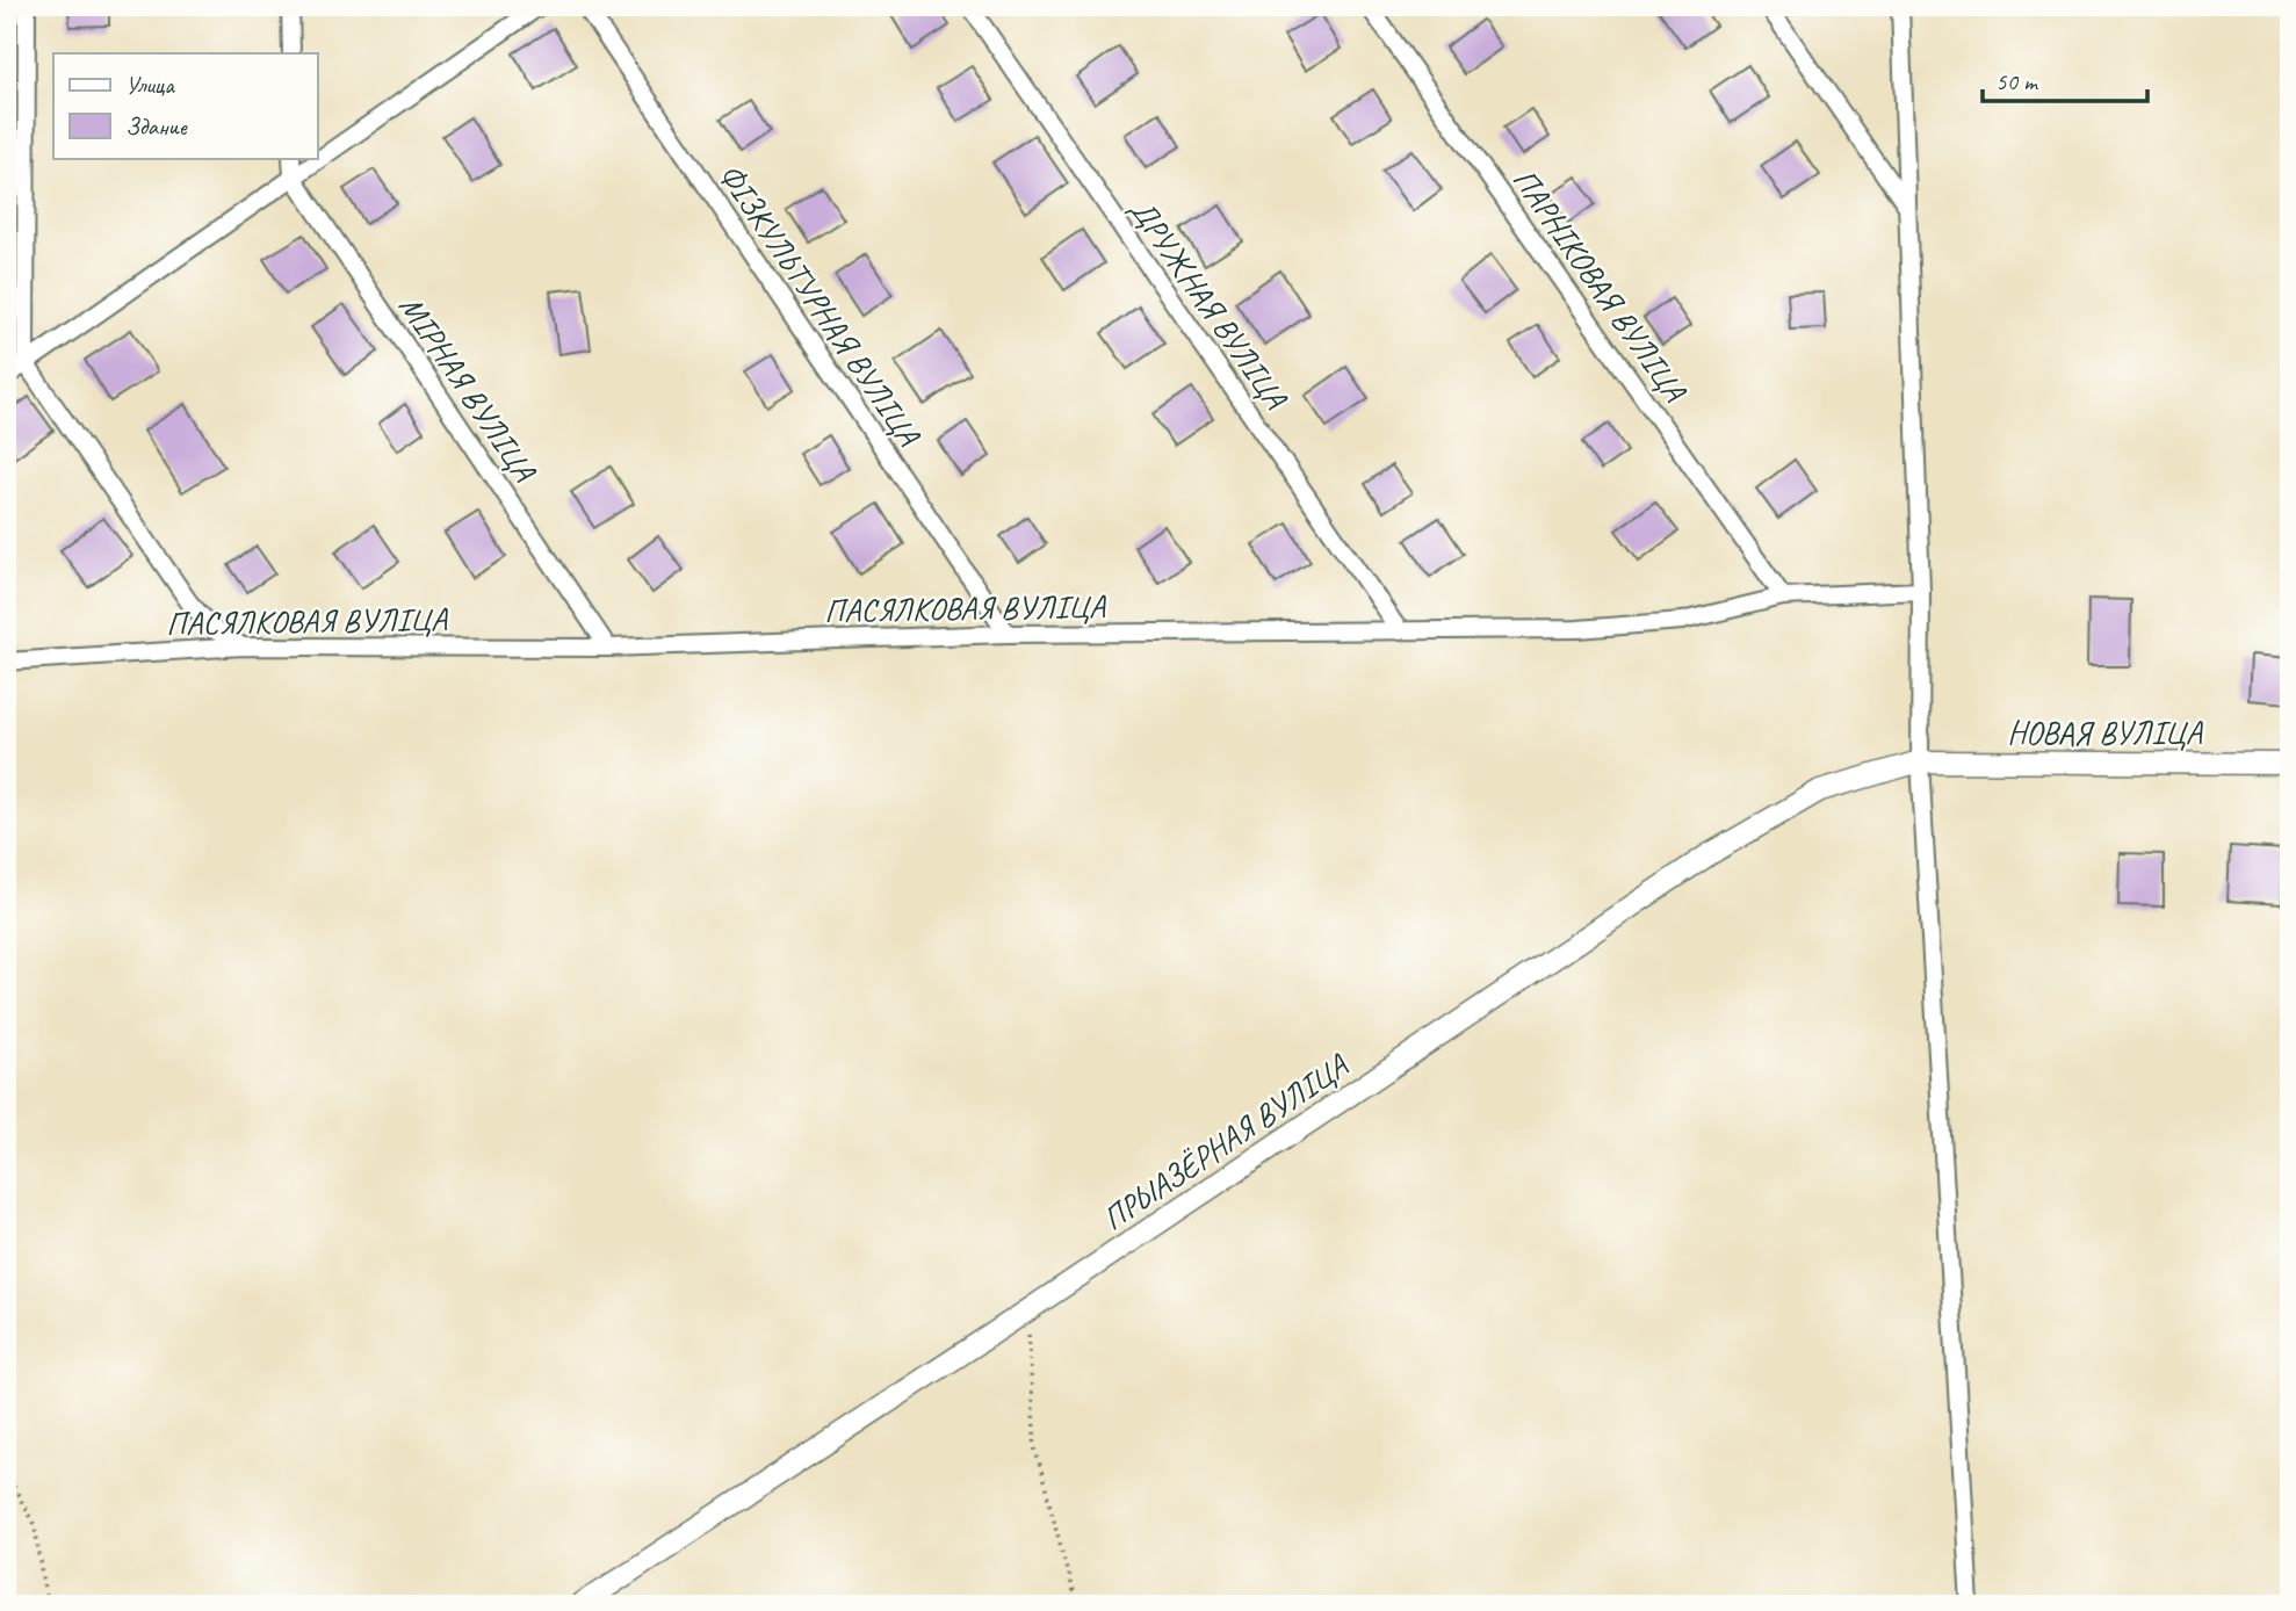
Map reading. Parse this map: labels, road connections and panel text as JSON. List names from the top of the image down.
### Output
{
  "streets": {
    "street": [
      "ПАРНІКОВАЯ ВУЛІЦА",
      "ДРУЖНАЯ ВУЛІЦА",
      "ФІЗКУЛЬТУРНАЯ ВУЛІЦА",
      "МІРНАЯ ВУЛІЦА",
      "ПАСЯЛКОВАЯ ВУЛІЦА",
      "НОВАЯ ВУЛІЦА",
      "ПРЫАЗЁРНАЯ ВУЛІЦА"
    ]
  },
  "crossings": [
    ["ПАРНІКОВАЯ ВУЛІЦА", "ПАСЯЛКОВАЯ ВУЛІЦА"],
    ["ДРУЖНАЯ ВУЛІЦА", "ПАСЯЛКОВАЯ ВУЛІЦА"],
    ["ФІЗКУЛЬТУРНАЯ ВУЛІЦА", "ПАСЯЛКОВАЯ ВУЛІЦА"],
    ["МІРНАЯ ВУЛІЦА", "ПАСЯЛКОВАЯ ВУЛІЦА"],
    ["НОВАЯ ВУЛІЦА", "ПРЫАЗЁРНАЯ ВУЛІЦА"]
  ],
  "legend": ["Улица", "Здание"],
  "scale_bar": "50 m"
}
